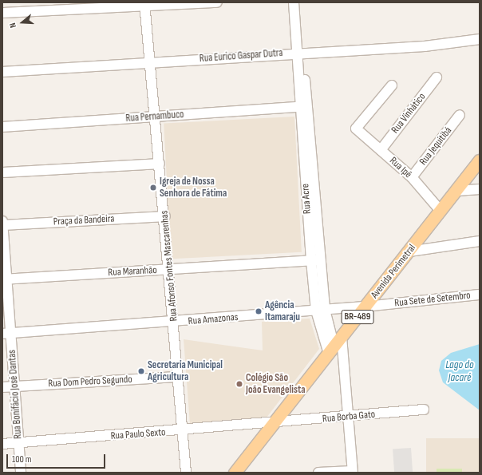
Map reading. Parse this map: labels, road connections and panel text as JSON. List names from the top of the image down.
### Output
{
  "streets": {
    "main road": ["Avenida Perimetral", "BR-489"],
    "street": [
      "Rua Eurico Gaspar Dutra",
      "Rua Vinhático",
      "Rua Pernambuco",
      "Rua Jequitibá",
      "Rua Ipê",
      "Rua Acre",
      "Praça da Bandeira",
      "Rua Afonso Fontes Mascarenhas",
      "Rua Maranhão",
      "Rua Sete de Setembro",
      "Rua Amazonas",
      "Rua Dom Pedro Segundo",
      "Rua Bonifácio José Dantas",
      "Rua Borba Gato",
      "Rua Paulo Sexto"
    ]
  },
  "crossings": [
    ["Rua Eurico Gaspar Dutra", "Rua Acre"],
    ["Rua Eurico Gaspar Dutra", "Rua Afonso Fontes Mascarenhas"],
    ["Rua Vinhático", "Rua Ipê"],
    ["Rua Pernambuco", "Rua Acre"],
    ["Rua Pernambuco", "Rua Afonso Fontes Mascarenhas"],
    ["Rua Jequitibá", "Rua Ipê"],
    ["Rua Ipê", "Avenida Perimetral"],
    ["Rua Acre", "Rua Maranhão"],
    ["Rua Acre", "Avenida Perimetral"],
    ["Rua Acre", "Rua Amazonas"],
    ["Praça da Bandeira", "Rua Afonso Fontes Mascarenhas"],
    ["Praça da Bandeira", "Rua Bonifácio José Dantas"],
    ["Rua Afonso Fontes Mascarenhas", "Rua Maranhão"],
    ["Rua Afonso Fontes Mascarenhas", "Rua Amazonas"],
    ["Rua Afonso Fontes Mascarenhas", "Rua Dom Pedro Segundo"],
    ["Rua Afonso Fontes Mascarenhas", "Rua Paulo Sexto"],
    ["Rua Maranhão", "Rua Bonifácio José Dantas"],
    ["Avenida Perimetral", "Rua Sete de Setembro"],
    ["Avenida Perimetral", "Rua Amazonas"],
    ["Avenida Perimetral", "Rua Borba Gato"],
    ["Avenida Perimetral", "Rua Paulo Sexto"],
    ["Rua Sete de Setembro", "Rua Amazonas"],
    ["Rua Amazonas", "Rua Bonifácio José Dantas"],
    ["Rua Dom Pedro Segundo", "Rua Bonifácio José Dantas"],
    ["Rua Bonifácio José Dantas", "Rua Paulo Sexto"],
    ["Rua Borba Gato", "Rua Paulo Sexto"]
  ],
  "water": ["Lago do Jacaré"],
  "places": [
    "Igreja de Nossa Senhora de Fátima",
    "Agência Itamaraju",
    "Secretaria Municipal Agricultura",
    "Colégio São João Evangelista"
  ],
  "scale_bar": "100 m",
  "north": "left"
}
